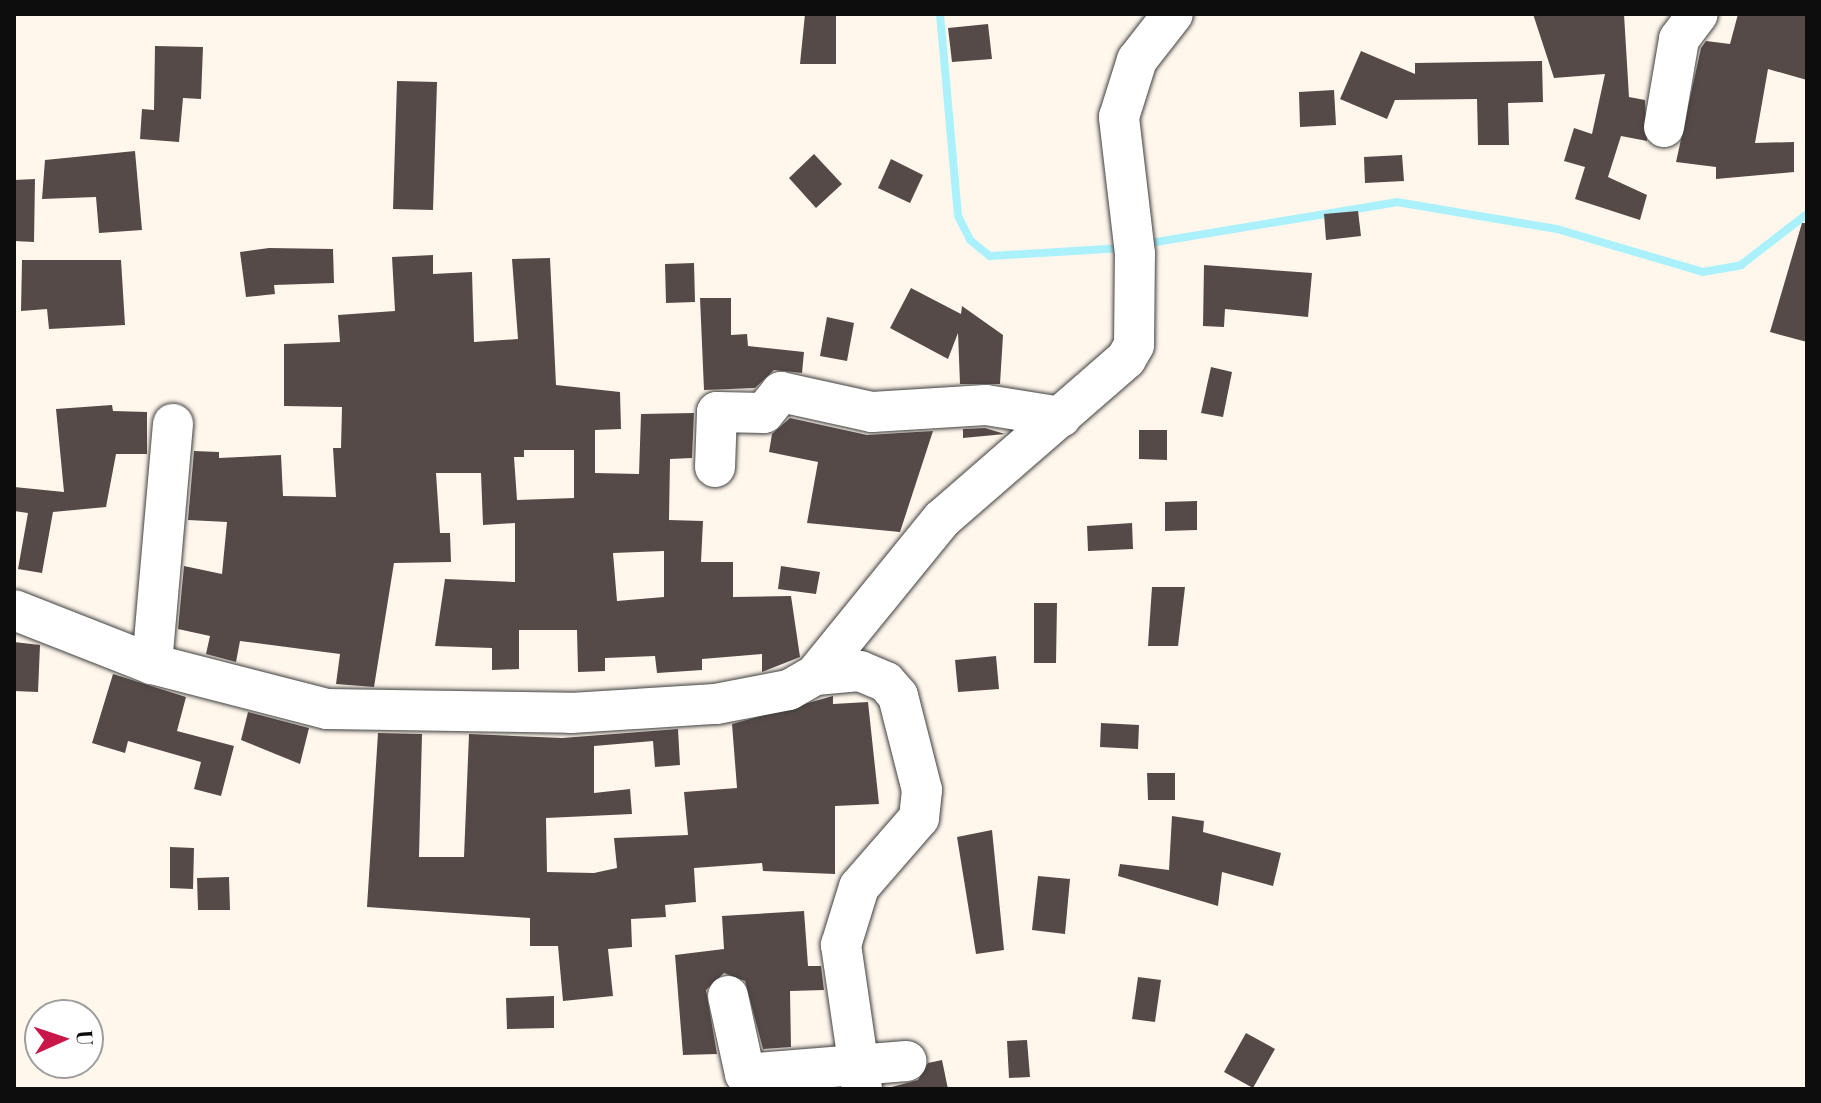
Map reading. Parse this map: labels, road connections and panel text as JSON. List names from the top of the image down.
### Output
{
  "north": "right"
}
